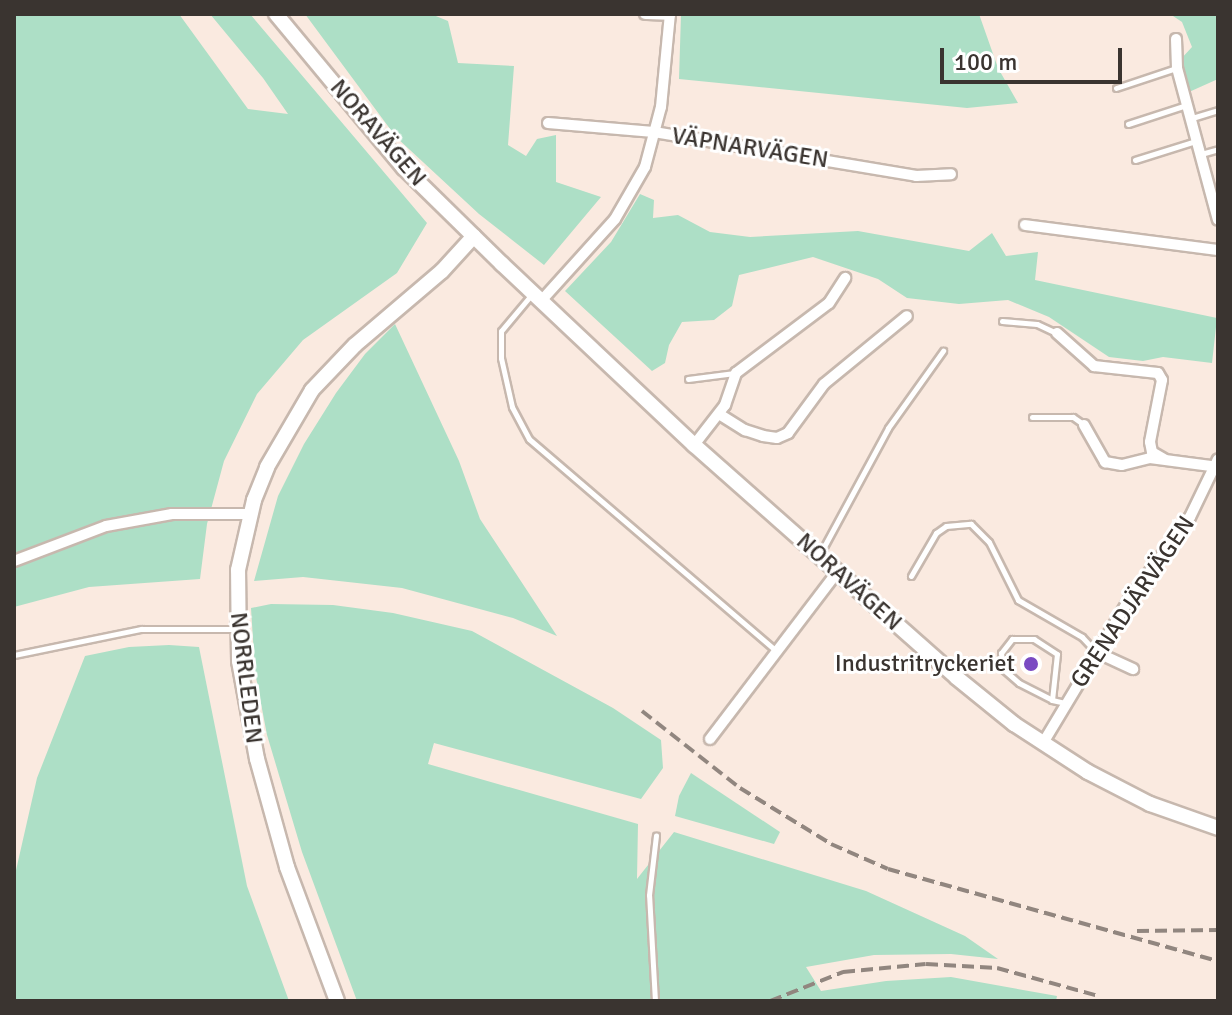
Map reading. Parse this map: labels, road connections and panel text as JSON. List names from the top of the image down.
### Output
{
  "streets": {
    "street": [
      "NORAVÄGEN",
      "VÄPNARVÄGEN",
      "GRENADJÄRVÄGEN",
      "NORRLEDEN"
    ]
  },
  "crossings": [
    ["NORAVÄGEN", "GRENADJÄRVÄGEN"],
    ["NORAVÄGEN", "NORRLEDEN"]
  ],
  "places": ["Industritryckeriet"],
  "scale_bar": "100 m"
}
